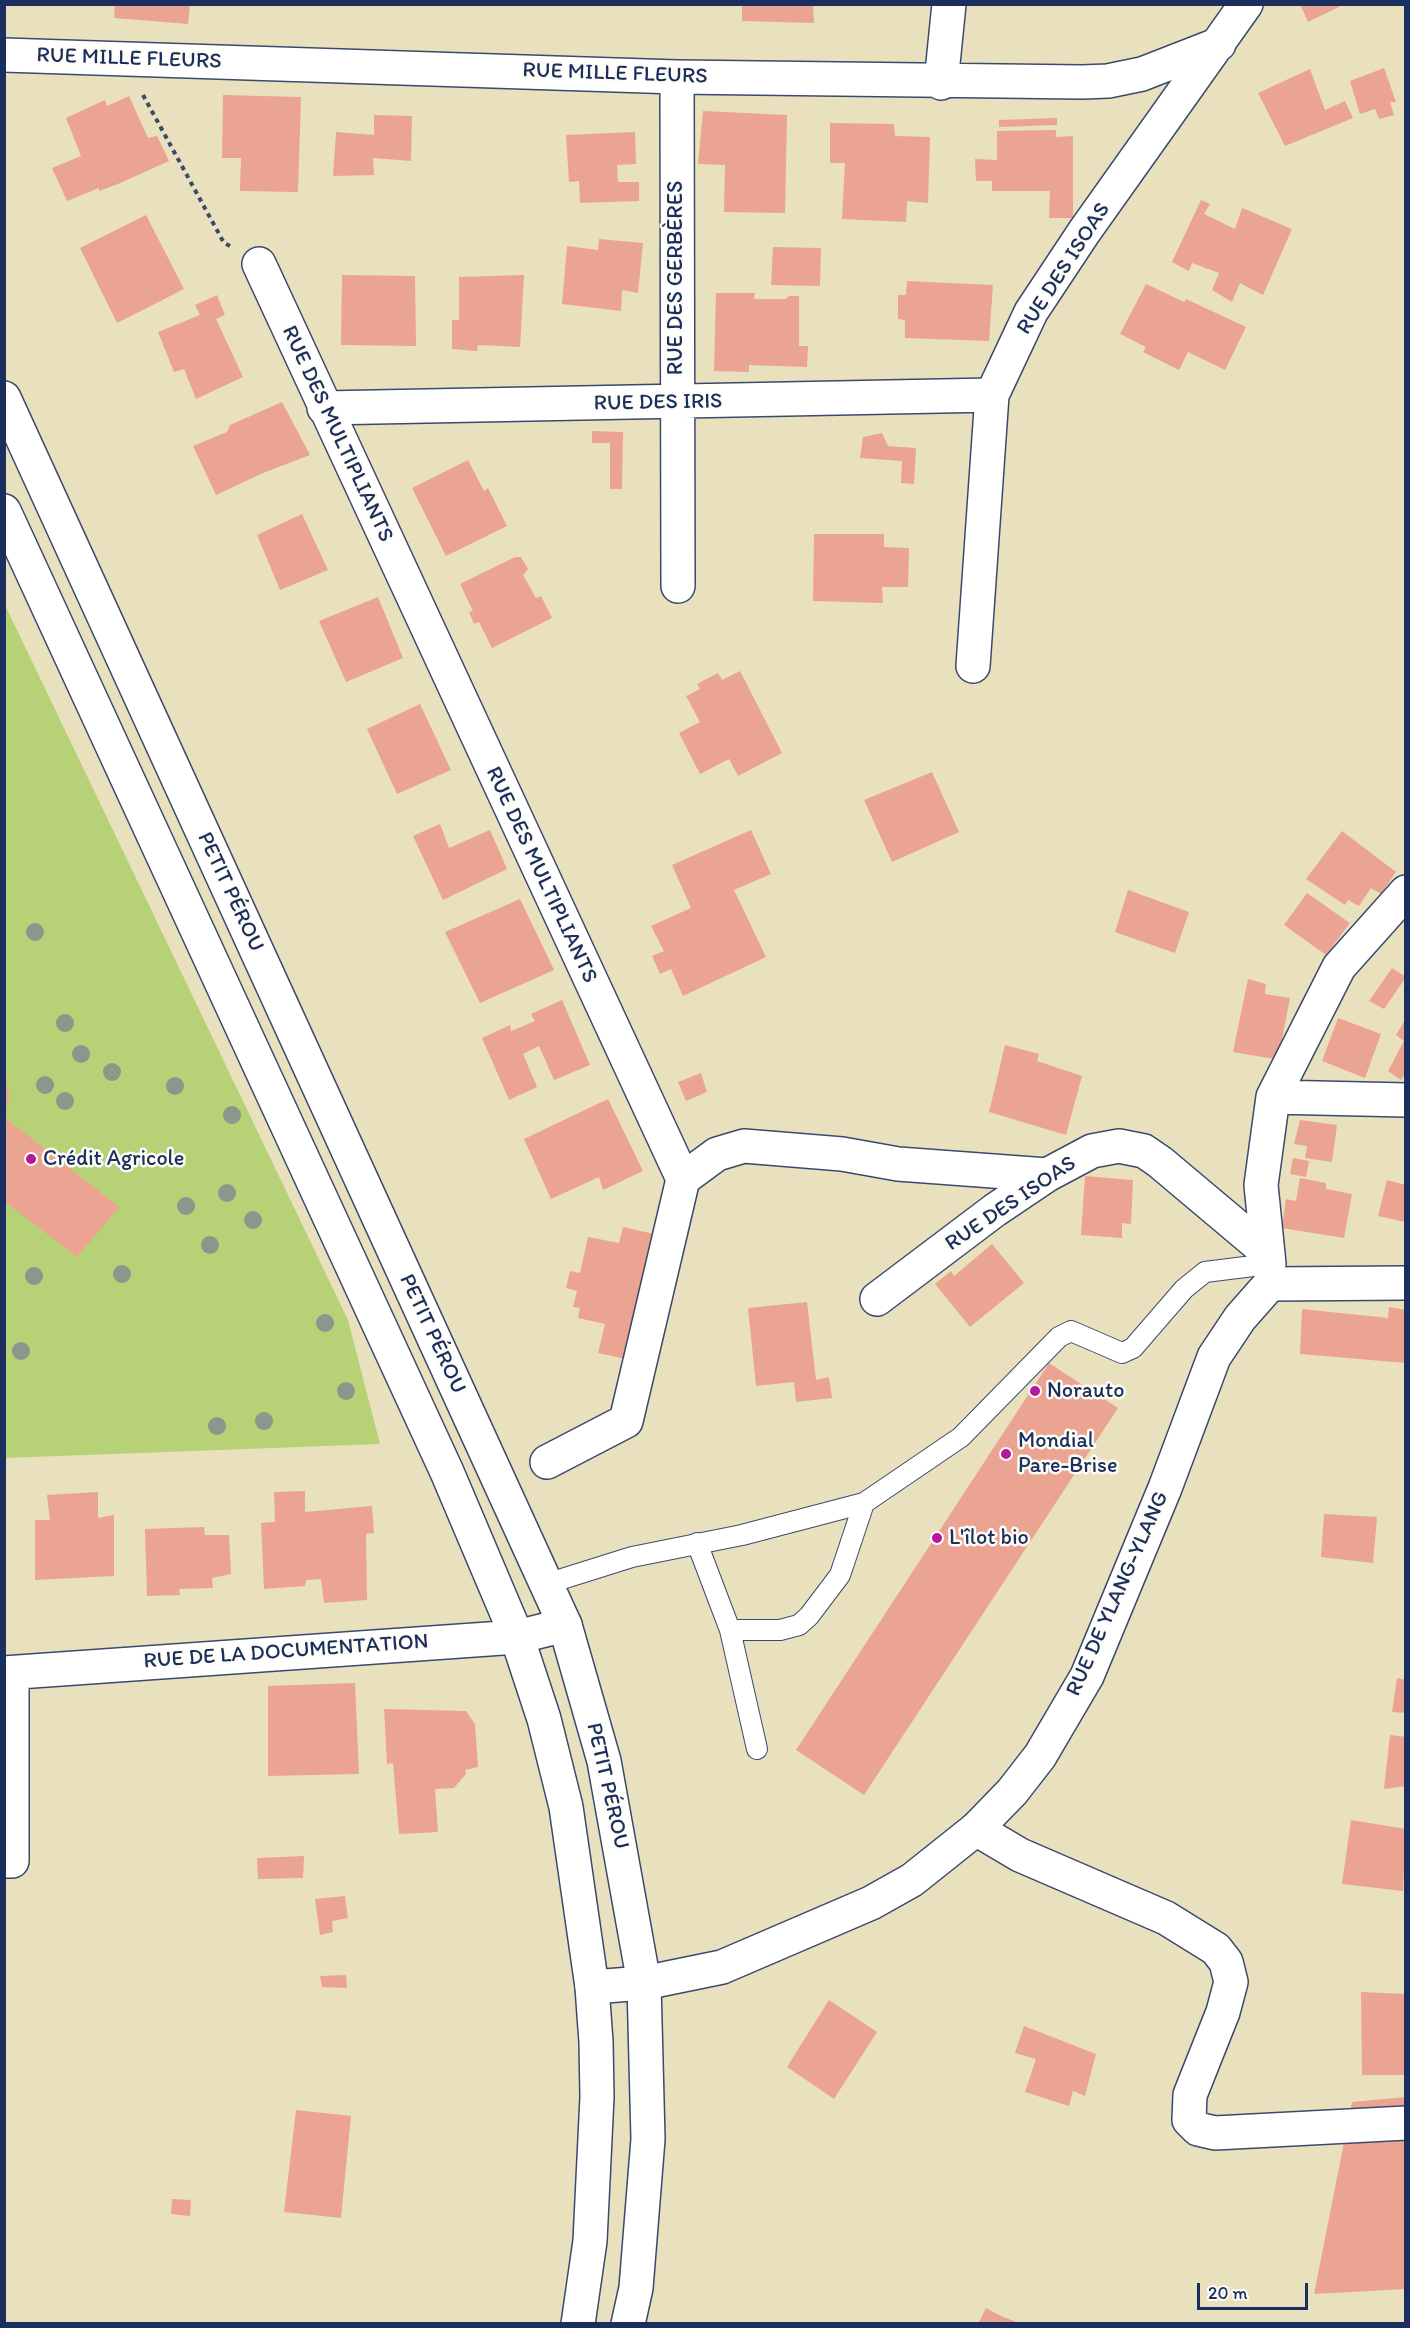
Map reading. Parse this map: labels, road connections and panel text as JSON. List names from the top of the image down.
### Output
{
  "streets": {
    "main road": [
      "RUE MILLE FLEURS",
      "RUE DES ISOAS",
      "RUE DES GERBÈRES",
      "RUE DES IRIS",
      "RUE DES MULTIPLIANTS",
      "PETIT PÉROU",
      "RUE DE YLANG-YLANG",
      "RUE DE LA DOCUMENTATION"
    ]
  },
  "crossings": [
    ["RUE MILLE FLEURS", "RUE DES ISOAS"],
    ["RUE MILLE FLEURS", "RUE DES GERBÈRES"],
    ["RUE DES ISOAS", "RUE DES IRIS"],
    ["RUE DES ISOAS", "RUE DE YLANG-YLANG"],
    ["RUE DES GERBÈRES", "RUE DES IRIS"],
    ["RUE DES IRIS", "RUE DES MULTIPLIANTS"],
    ["PETIT PÉROU", "RUE DE YLANG-YLANG"],
    ["PETIT PÉROU", "RUE DE LA DOCUMENTATION"]
  ],
  "places": [
    "Crédit Agricole",
    "Norauto",
    "Mondial Pare-Brise",
    "L'îlot bio"
  ],
  "scale_bar": "20 m"
}
